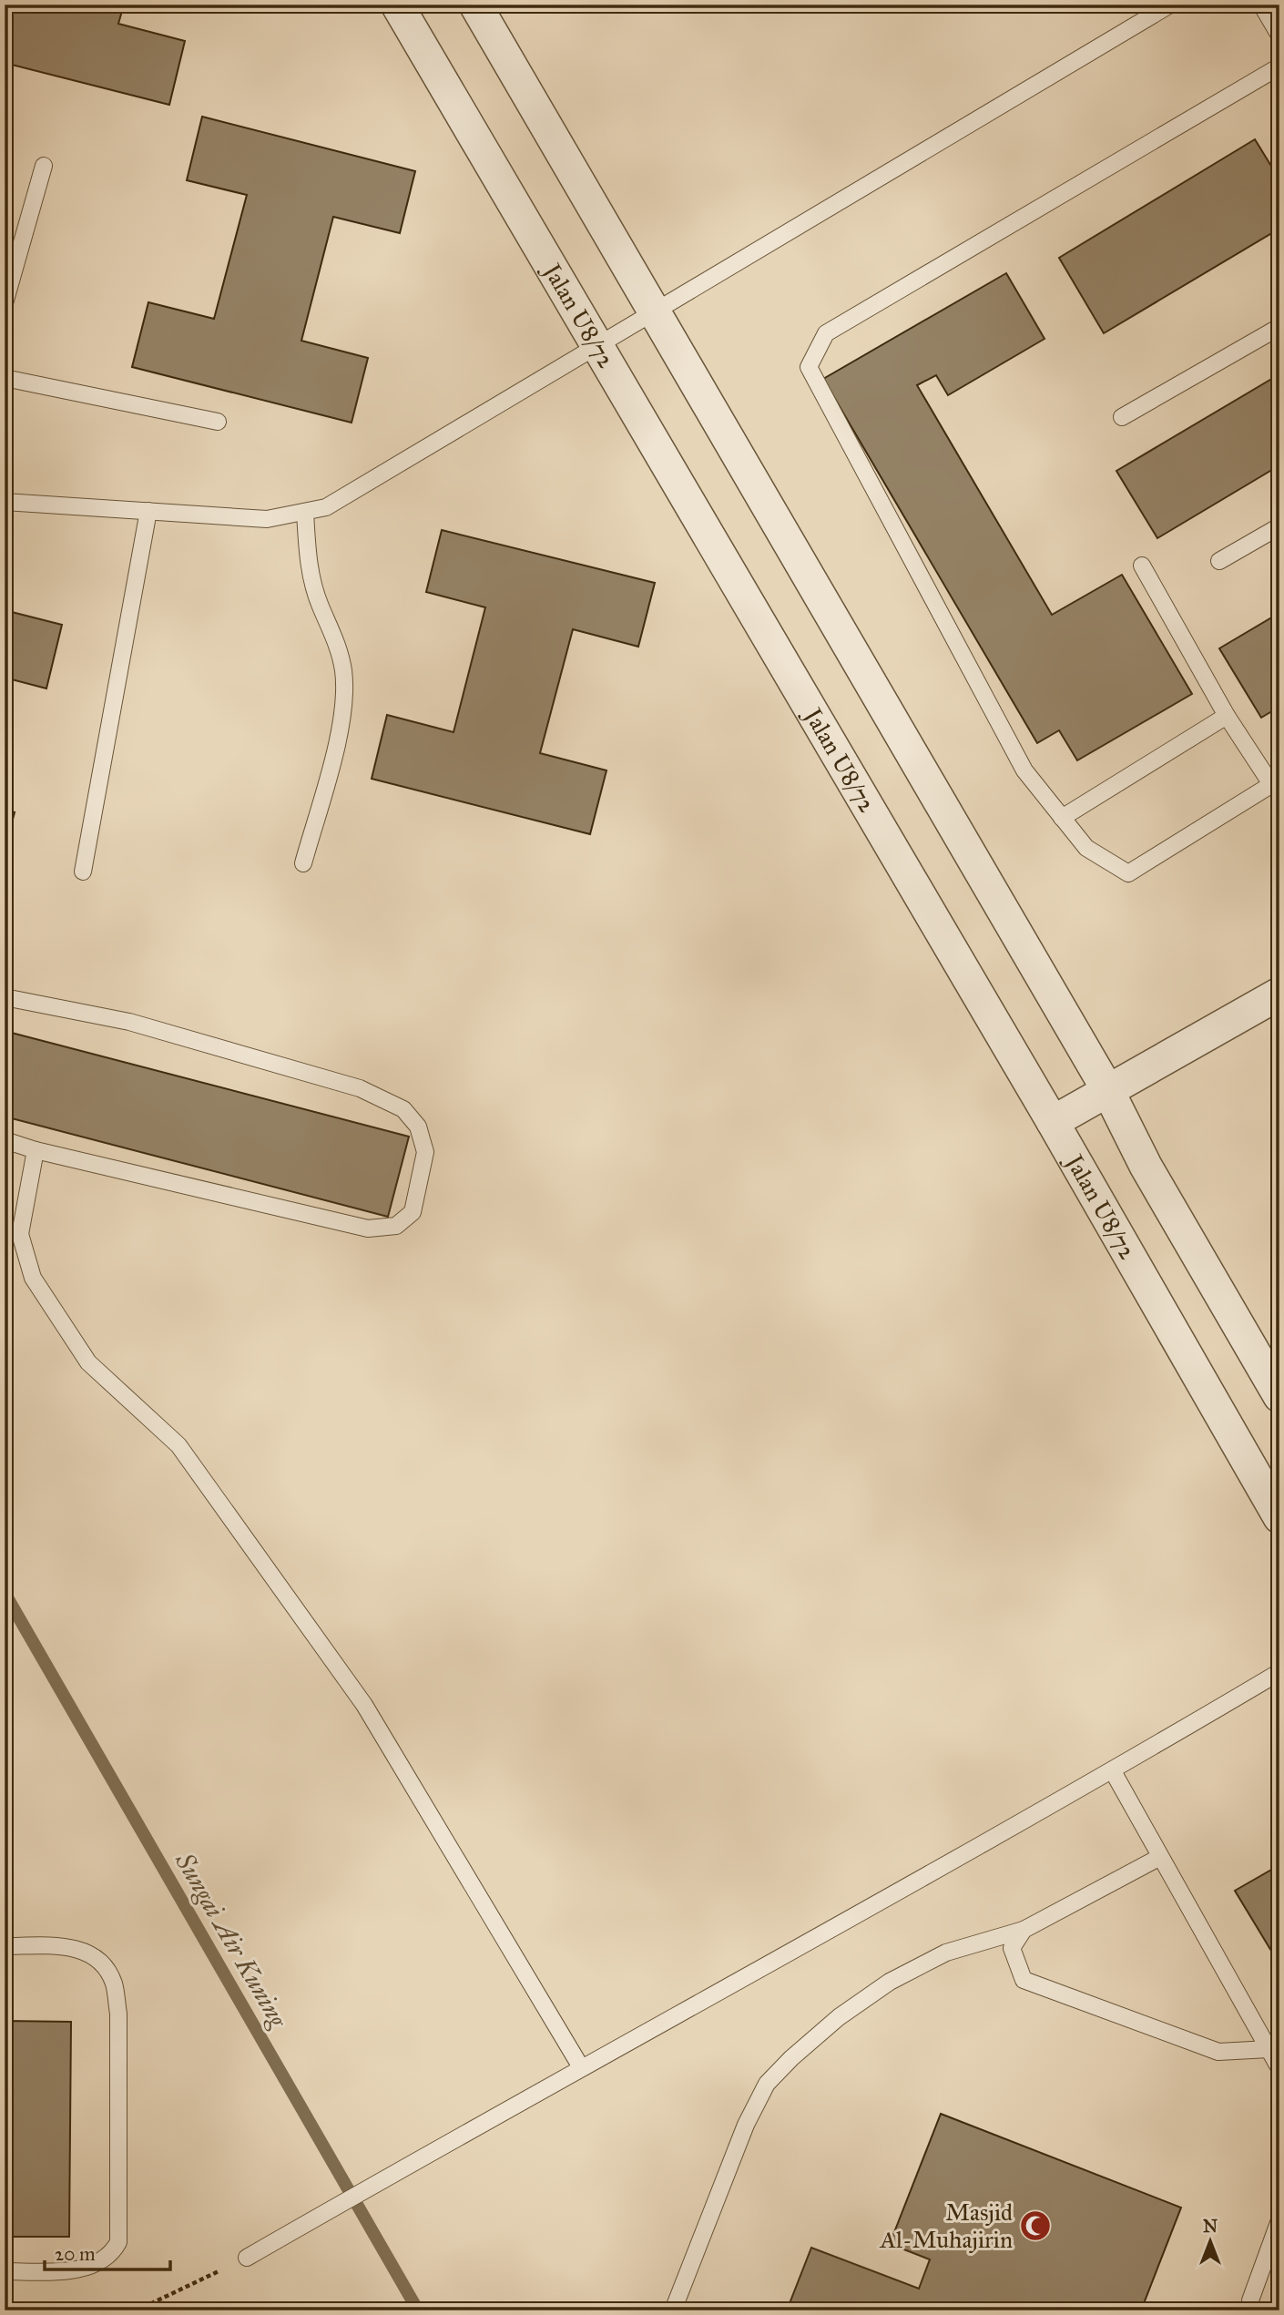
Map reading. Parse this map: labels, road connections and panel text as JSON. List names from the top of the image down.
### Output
{
  "streets": {
    "street": ["Jalan U8/72"]
  },
  "water": ["Sungai Air Kuning"],
  "places": {
    "mosque": ["Masjid Al-Muhajirin"]
  },
  "scale_bar": "20 m",
  "north": "top"
}
